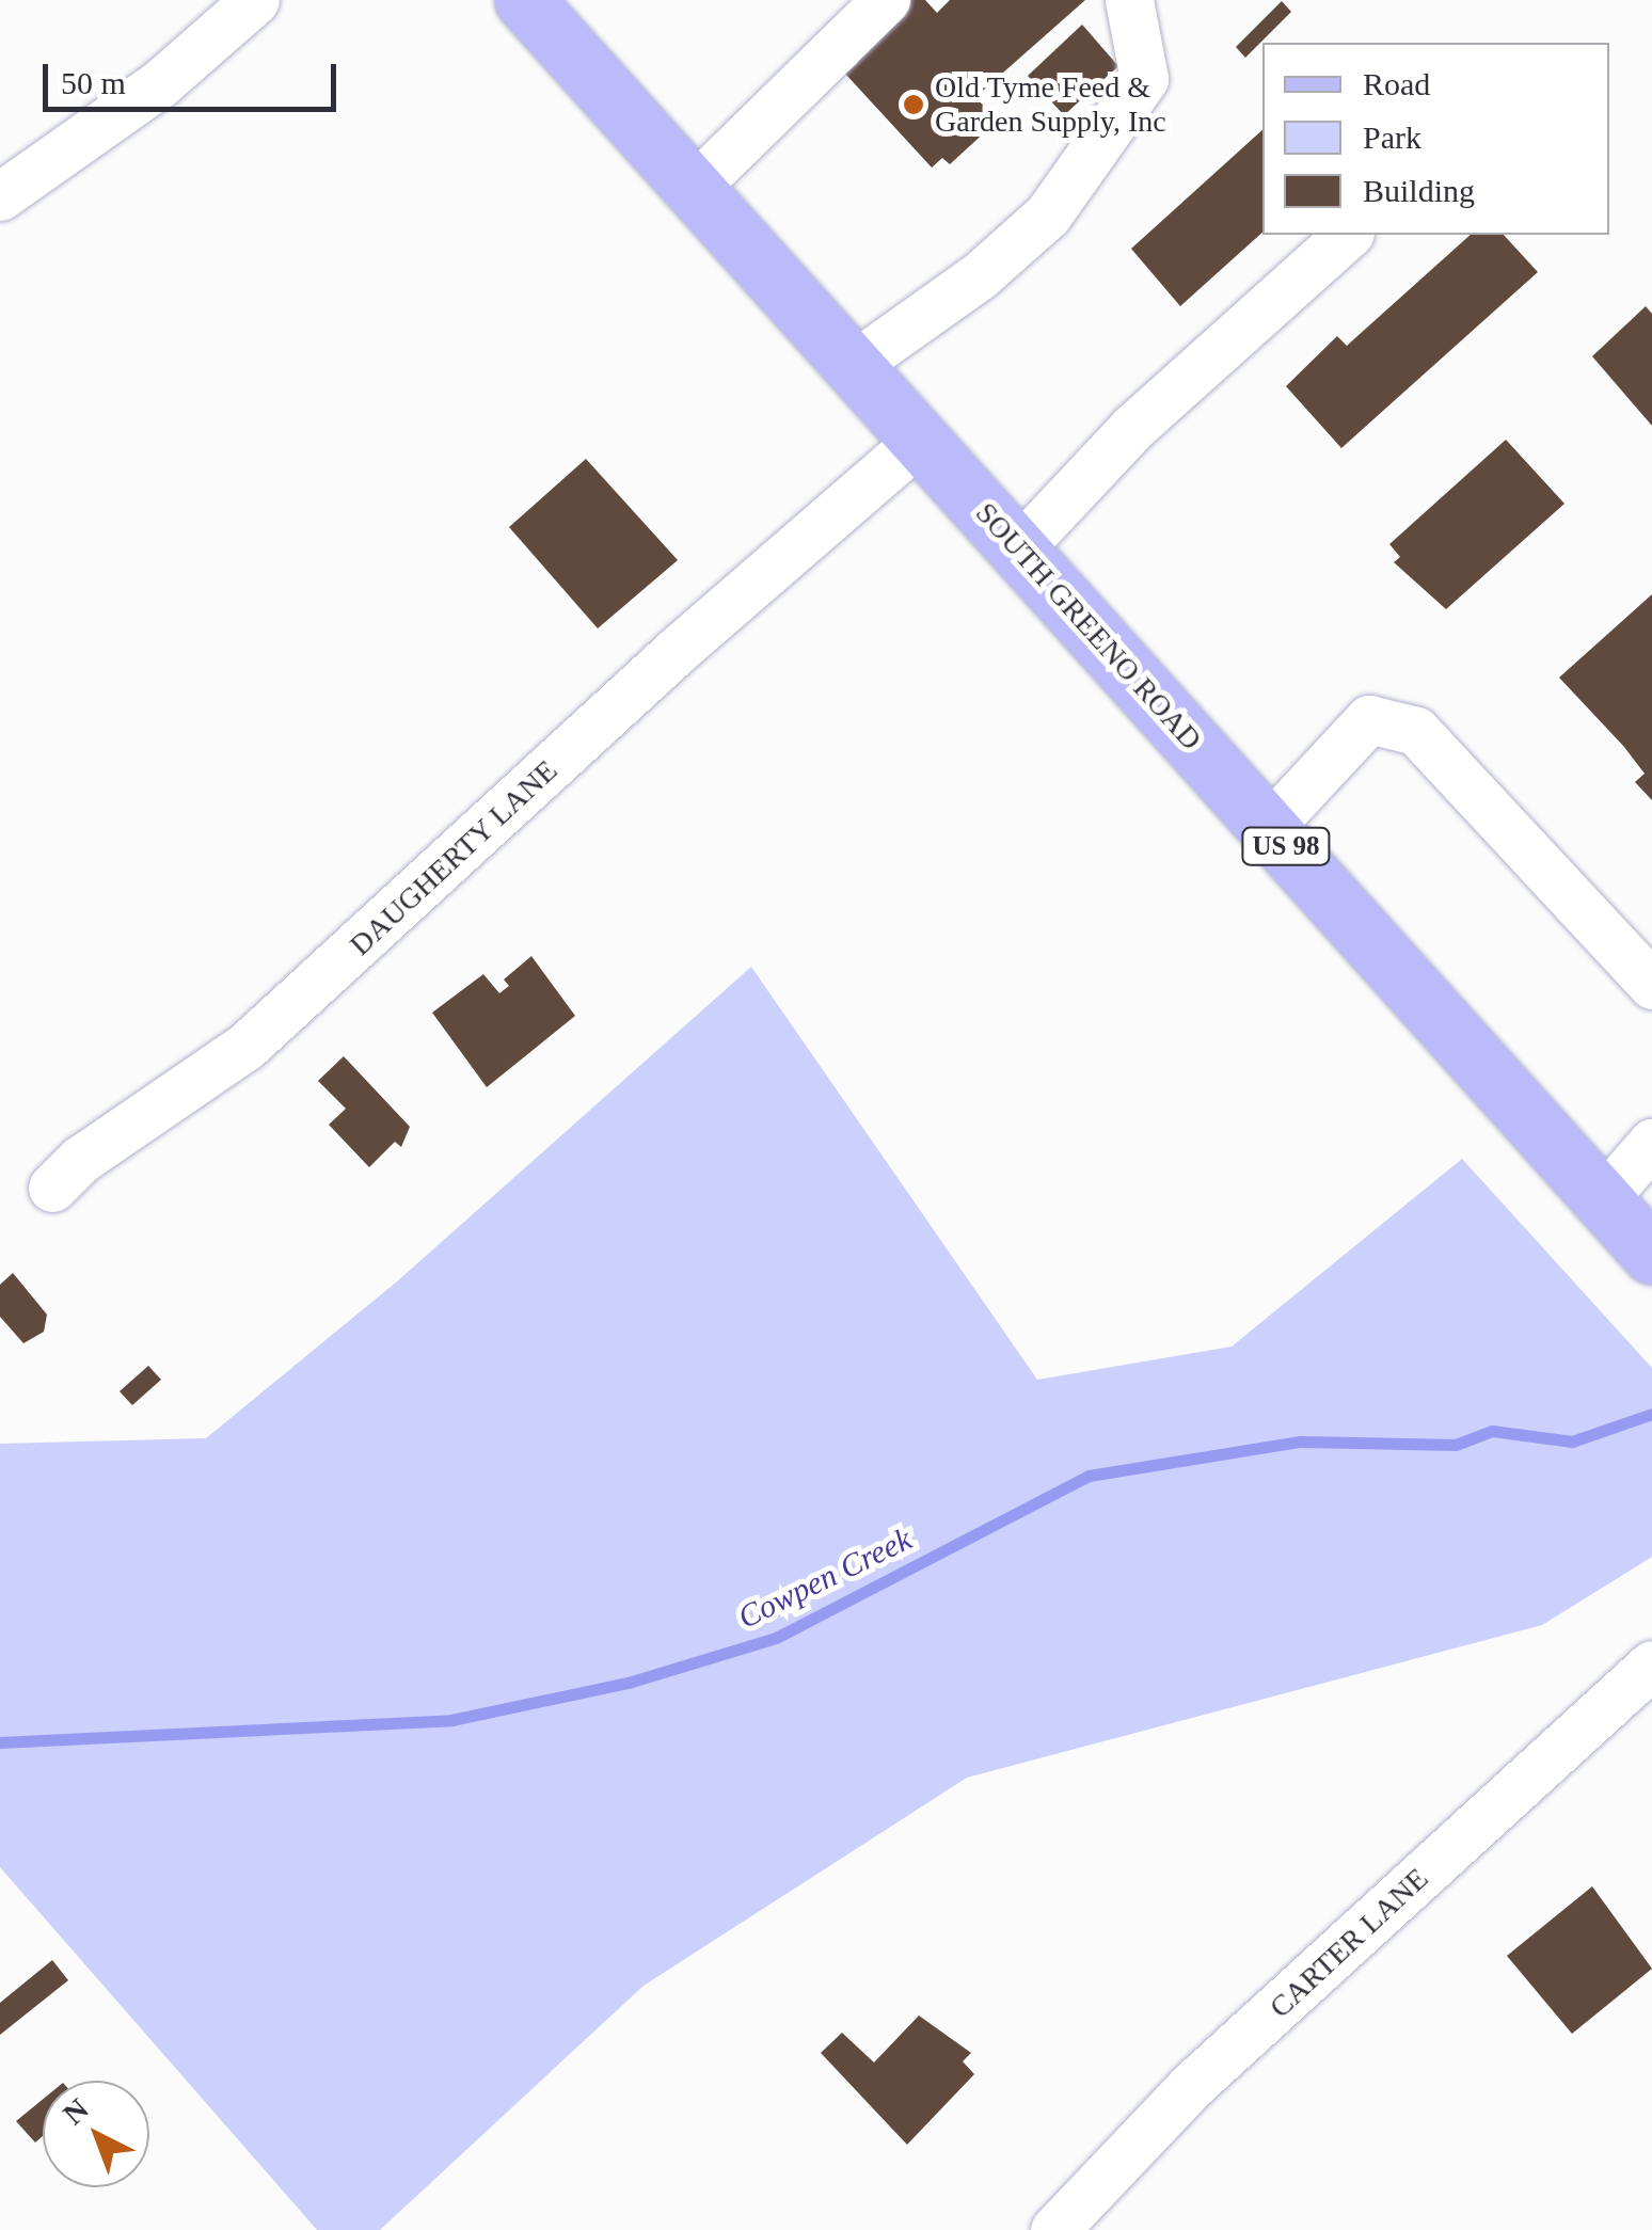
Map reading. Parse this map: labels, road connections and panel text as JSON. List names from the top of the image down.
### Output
{
  "streets": {
    "main road": ["SOUTH GREENO ROAD", "US 98"],
    "street": ["DAUGHERTY LANE", "CARTER LANE"]
  },
  "crossings": [
    ["SOUTH GREENO ROAD", "DAUGHERTY LANE"]
  ],
  "water": ["Cowpen Creek"],
  "places": ["Old Tyme Feed & Garden Supply, Inc"],
  "legend": ["Road", "Park", "Building"],
  "scale_bar": "50 m",
  "north": "top left"
}
